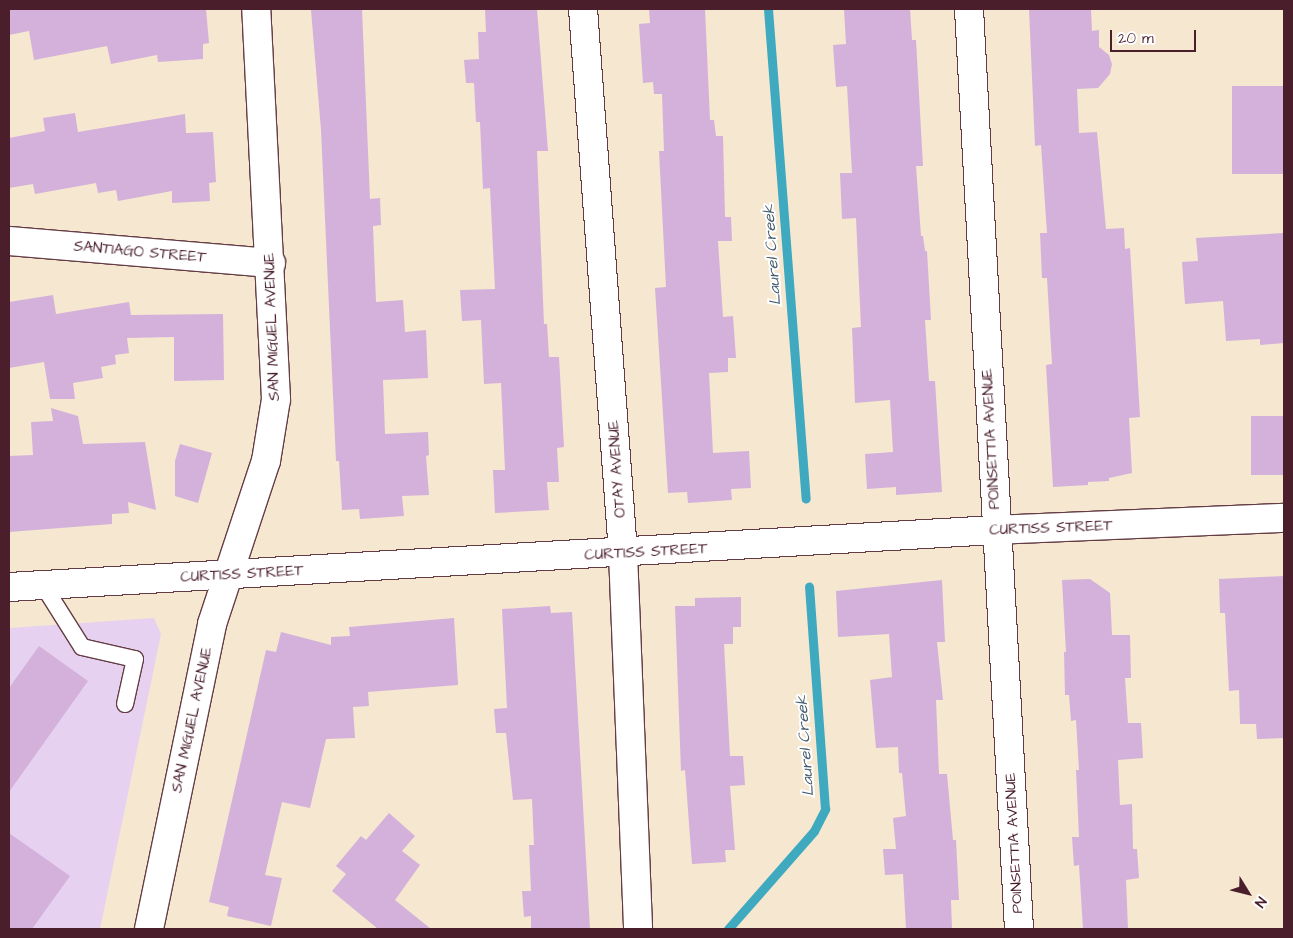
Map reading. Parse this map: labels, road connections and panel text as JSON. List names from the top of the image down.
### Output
{
  "streets": {
    "street": [
      "SANTIAGO STREET",
      "SAN MIGUEL AVENUE",
      "POINSETTIA AVENUE",
      "OTAY AVENUE",
      "CURTISS STREET"
    ]
  },
  "crossings": [
    ["SANTIAGO STREET", "SAN MIGUEL AVENUE"],
    ["SAN MIGUEL AVENUE", "CURTISS STREET"],
    ["POINSETTIA AVENUE", "CURTISS STREET"],
    ["OTAY AVENUE", "CURTISS STREET"]
  ],
  "water": ["Laurel Creek"],
  "scale_bar": "20 m",
  "north": "bottom right"
}
